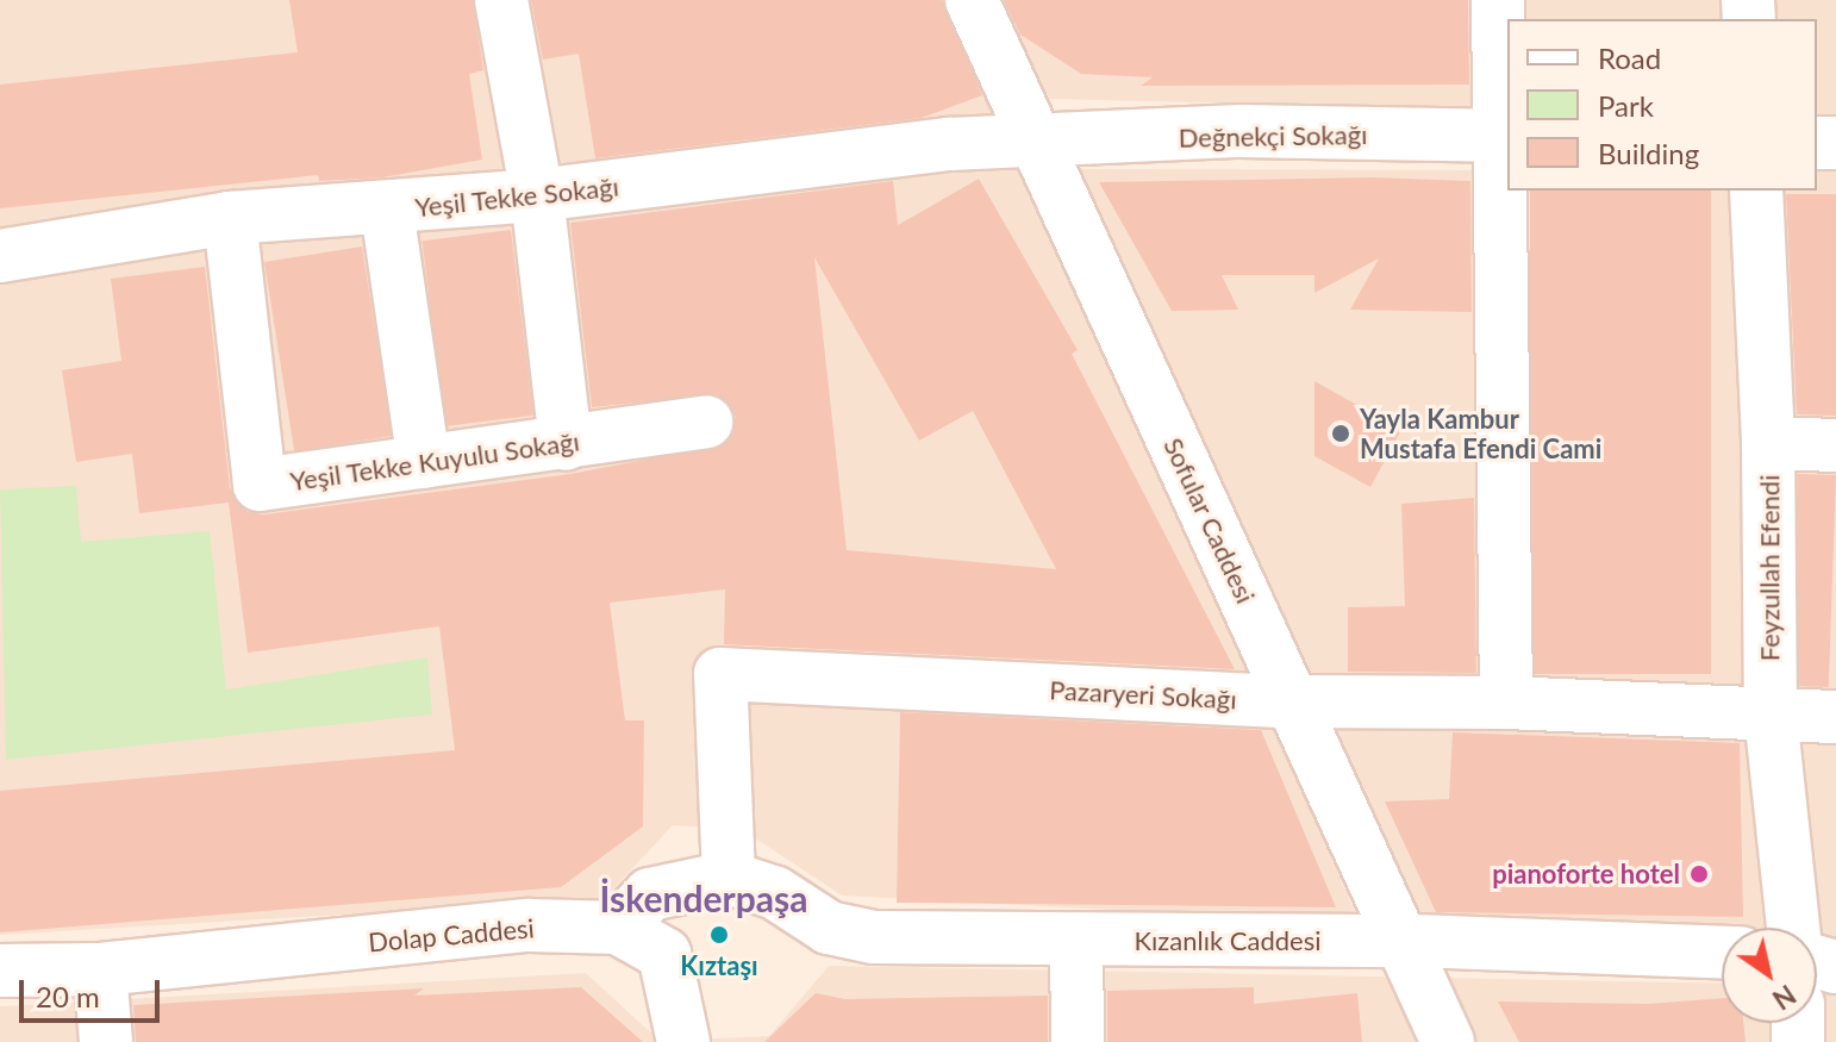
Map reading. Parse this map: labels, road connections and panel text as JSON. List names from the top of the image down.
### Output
{
  "streets": {
    "street": [
      "Değnekçi Sokağı",
      "Yeşil Tekke Sokağı",
      "Yeşil Tekke Kuyulu Sokağı",
      "Sofular Caddesi",
      "Feyzullah Efendi",
      "Pazaryeri Sokağı",
      "Dolap Caddesi",
      "Kızanlık Caddesi"
    ]
  },
  "crossings": [
    ["Değnekçi Sokağı", "Yeşil Tekke Sokağı"],
    ["Değnekçi Sokağı", "Sofular Caddesi"],
    ["Yeşil Tekke Sokağı", "Yeşil Tekke Kuyulu Sokağı"],
    ["Yeşil Tekke Sokağı", "Sofular Caddesi"],
    ["Sofular Caddesi", "Pazaryeri Sokağı"],
    ["Sofular Caddesi", "Kızanlık Caddesi"],
    ["Feyzullah Efendi", "Pazaryeri Sokağı"],
    ["Pazaryeri Sokağı", "Kızanlık Caddesi"]
  ],
  "districts": ["İskenderpaşa"],
  "places": ["Yayla Kambur Mustafa Efendi Cami", "pianoforte hotel", "Kıztaşı"],
  "legend": ["Road", "Park", "Building"],
  "scale_bar": "20 m",
  "north": "bottom right"
}
